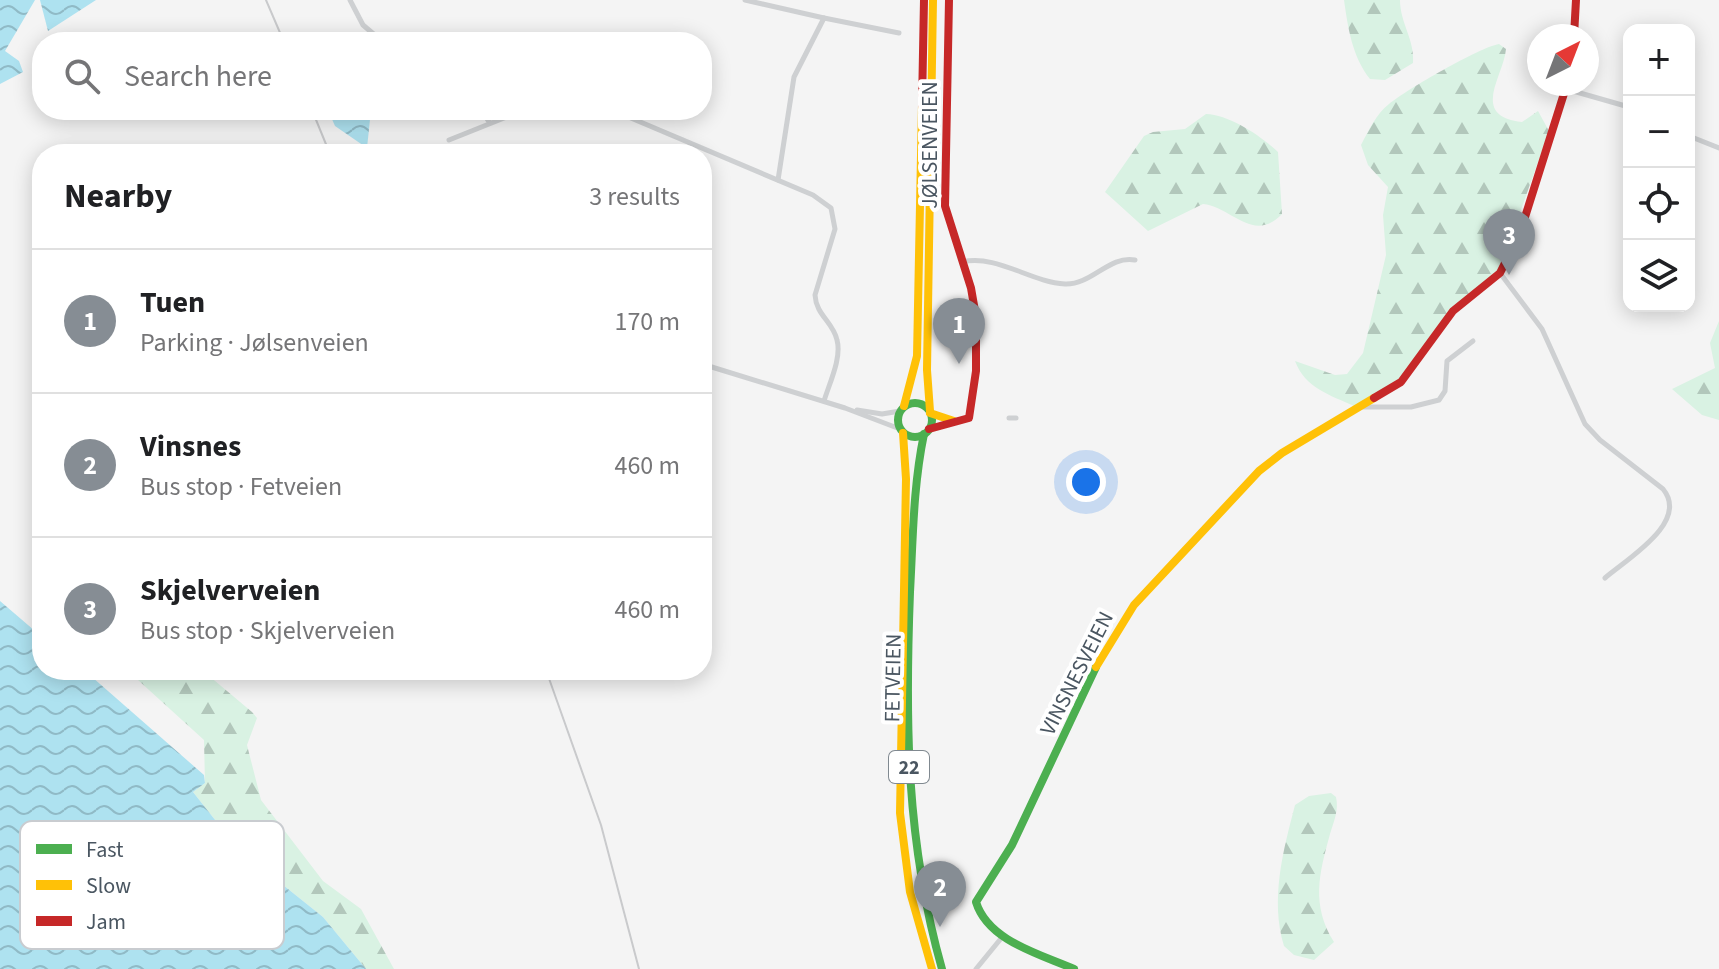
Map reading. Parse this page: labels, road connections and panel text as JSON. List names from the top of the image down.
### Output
{
  "streets": {
    "main road": [
      "JØLSENVEIEN",
      "VINSNESVEIEN",
      "FETVEIEN",
      "22"
    ]
  },
  "crossings": [
    ["FETVEIEN", "22"]
  ],
  "legend": ["Fast", "Slow", "Jam"],
  "north": "top right",
  "page": {
    "map_buttons": ["+", "−"],
    "search": "Search here",
    "heading": ["Nearby", "3 results"],
    "pins": ["3", "1", "2"],
    "list": [
      {
        "mark": "1",
        "name": "Tuen",
        "note": "Parking · Jølsenveien",
        "value": "170 m"
      },
      {
        "mark": "2",
        "name": "Vinsnes",
        "note": "Bus stop · Fetveien",
        "value": "460 m"
      },
      {
        "mark": "3",
        "name": "Skjelverveien",
        "note": "Bus stop · Skjelverveien",
        "value": "460 m"
      }
    ]
  }
}
